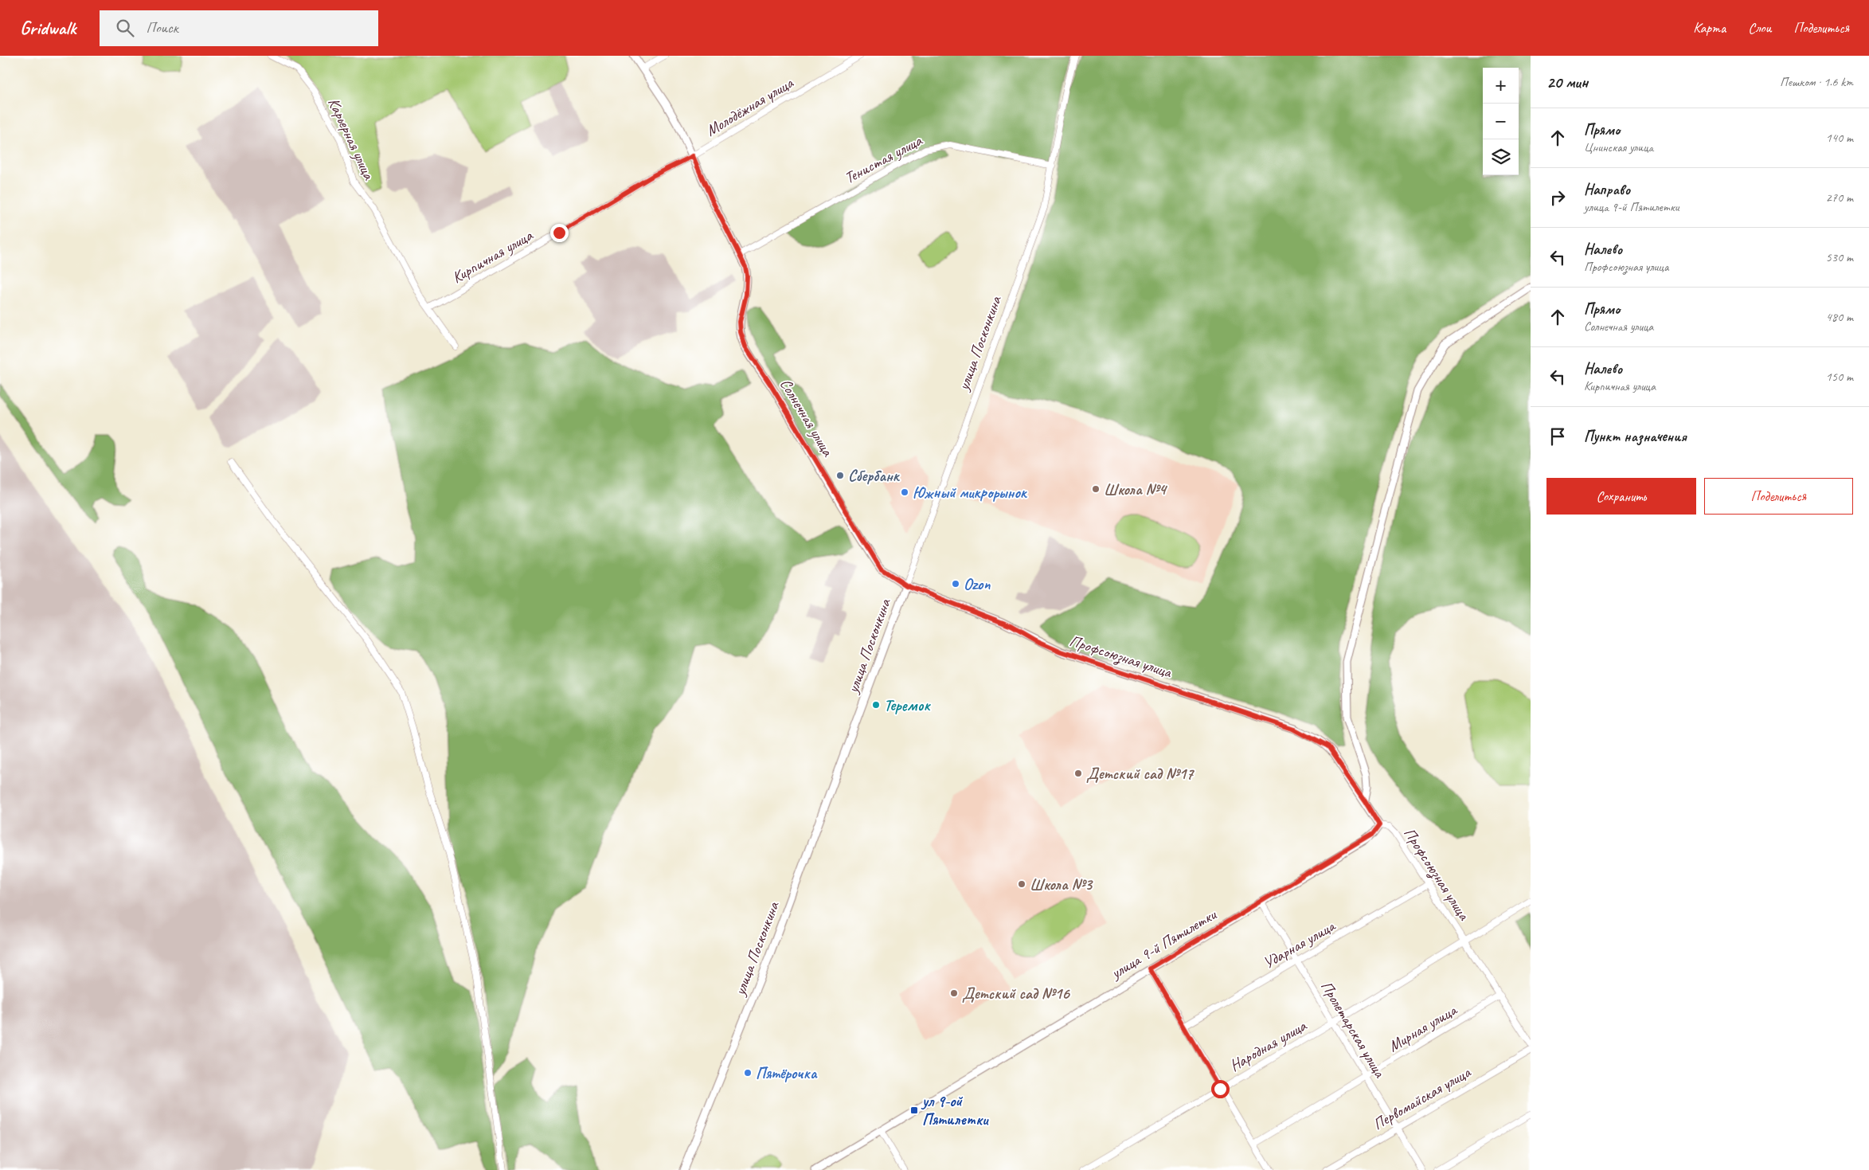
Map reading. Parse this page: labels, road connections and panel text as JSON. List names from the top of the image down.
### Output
{
  "streets": {
    "street": [
      "Молодёжная улица",
      "Карьерная улица",
      "Тенистая улица",
      "Кирпичная улица",
      "улица Посконкина",
      "Солнечная улица",
      "Профсоюзная улица",
      "улица 9-й Пятилетки",
      "Ударная улица",
      "Мирная улица",
      "Пролетарская улица",
      "Народная улица",
      "Первомайская улица"
    ]
  },
  "crossings": [
    ["Молодёжная улица", "Кирпичная улица"],
    ["Молодёжная улица", "Солнечная улица"],
    ["Карьерная улица", "Кирпичная улица"],
    ["Тенистая улица", "улица Посконкина"],
    ["Тенистая улица", "Солнечная улица"],
    ["Кирпичная улица", "Солнечная улица"],
    ["улица Посконкина", "Солнечная улица"],
    ["улица Посконкина", "Профсоюзная улица"],
    ["Солнечная улица", "Профсоюзная улица"],
    ["Профсоюзная улица", "улица 9-й Пятилетки"],
    ["Профсоюзная улица", "Ударная улица"],
    ["Профсоюзная улица", "Мирная улица"],
    ["Профсоюзная улица", "Народная улица"],
    ["улица 9-й Пятилетки", "Пролетарская улица"],
    ["Ударная улица", "Пролетарская улица"],
    ["Мирная улица", "Пролетарская улица"],
    ["Пролетарская улица", "Народная улица"],
    ["Пролетарская улица", "Первомайская улица"]
  ],
  "places": {
    "other": [
      "Сбербанк",
      "Школа №4",
      "Южный микрорынок",
      "Ozon",
      "Теремок",
      "Детский сад №17",
      "Школа №3",
      "Детский сад №16",
      "Пятёрочка"
    ],
    "transit": ["ул 9-ой Пятилетки"]
  },
  "page": {
    "header": "Gridwalk",
    "search": "Поиск",
    "nav": ["Карта", "Слои", "Поделиться"],
    "heading": ["20 мин", "Пешком · 1.6 km"],
    "map_buttons": ["+", "−"],
    "list": [
      ["Прямо", "Цнинская улица", "140 m"],
      ["Направо", "улица 9-й Пятилетки", "270 m"],
      ["Налево", "Профсоюзная улица", "530 m"],
      ["Прямо", "Солнечная улица", "480 m"],
      ["Налево", "Кирпичная улица", "150 m"],
      "Пункт назначения"
    ],
    "buttons": ["Сохранить", "Поделиться"]
  }
}
